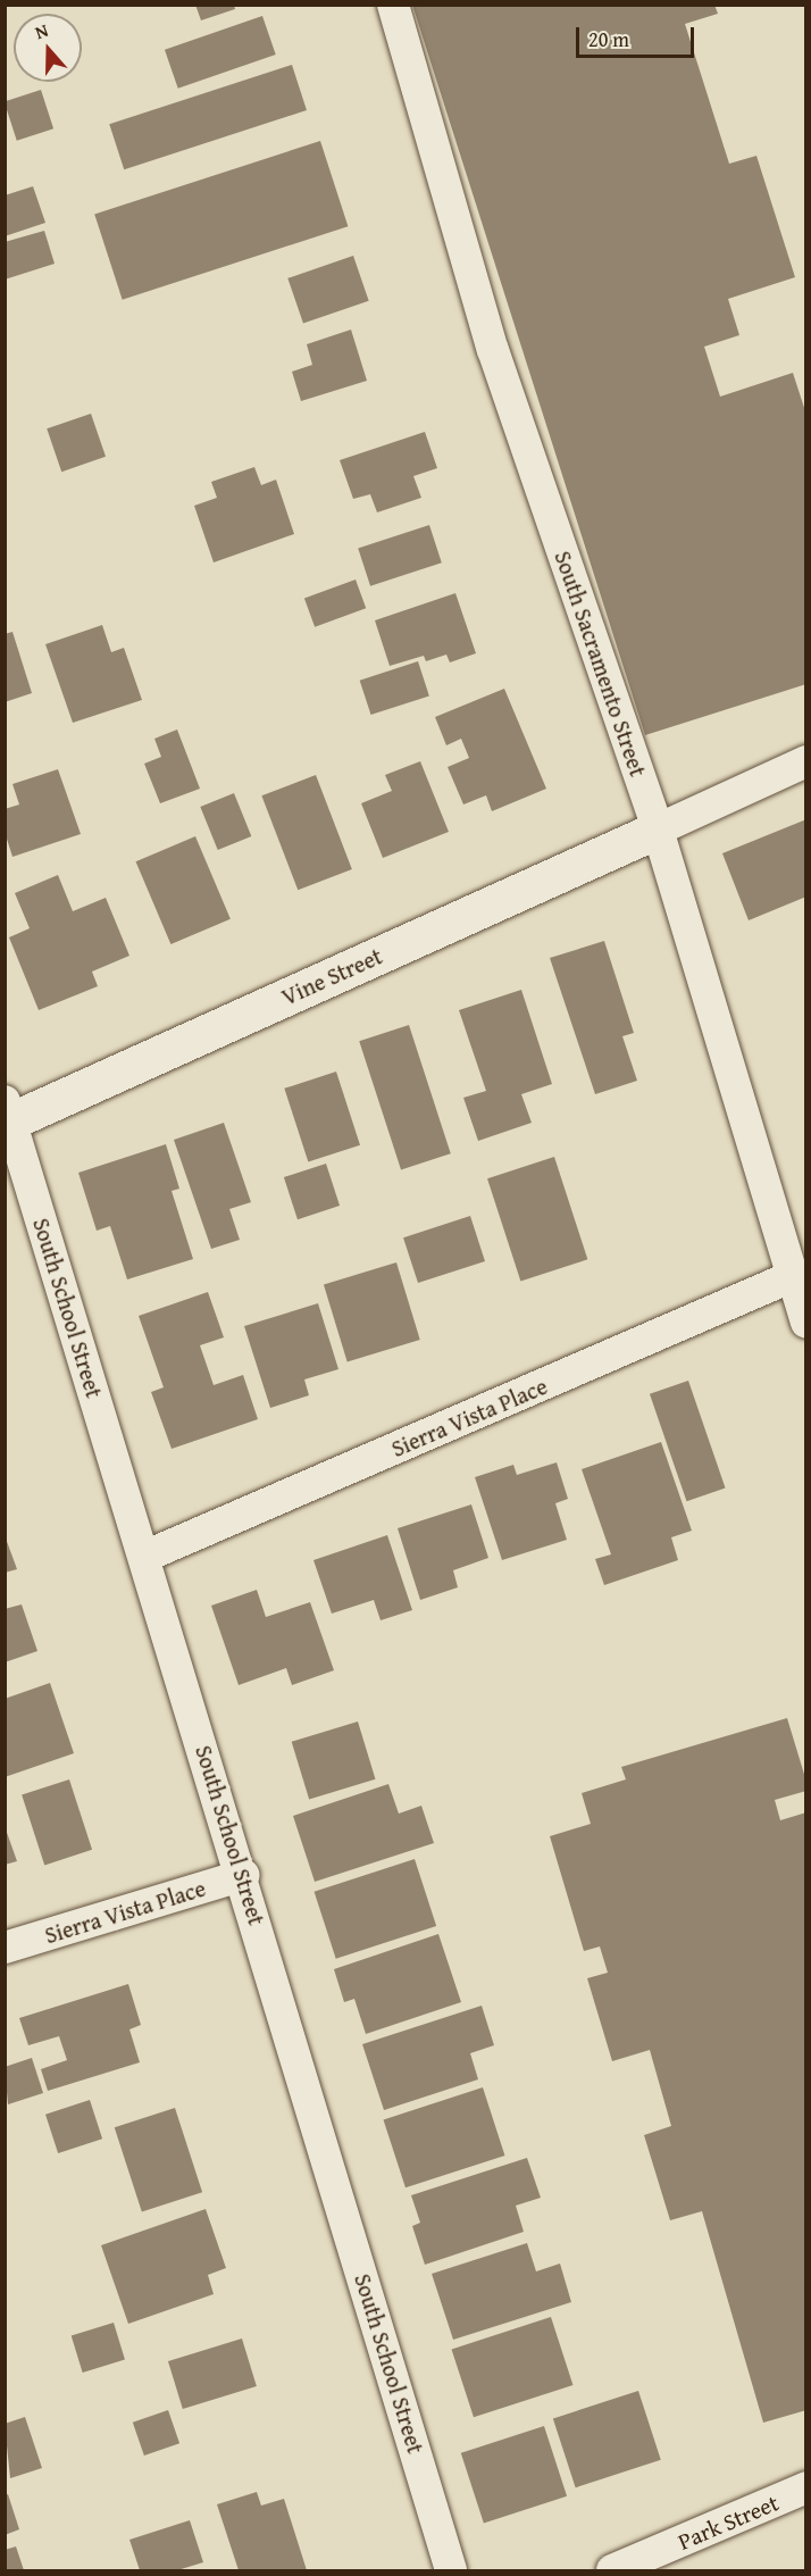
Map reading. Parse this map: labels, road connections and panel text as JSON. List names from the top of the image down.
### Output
{
  "streets": {
    "street": [
      "South Sacramento Street",
      "Vine Street",
      "South School Street",
      "Sierra Vista Place",
      "Park Street"
    ]
  },
  "crossings": [
    ["South Sacramento Street", "Vine Street"],
    ["South Sacramento Street", "Sierra Vista Place"],
    ["Vine Street", "South School Street"],
    ["South School Street", "Sierra Vista Place"]
  ],
  "scale_bar": "20 m",
  "north": "top"
}
